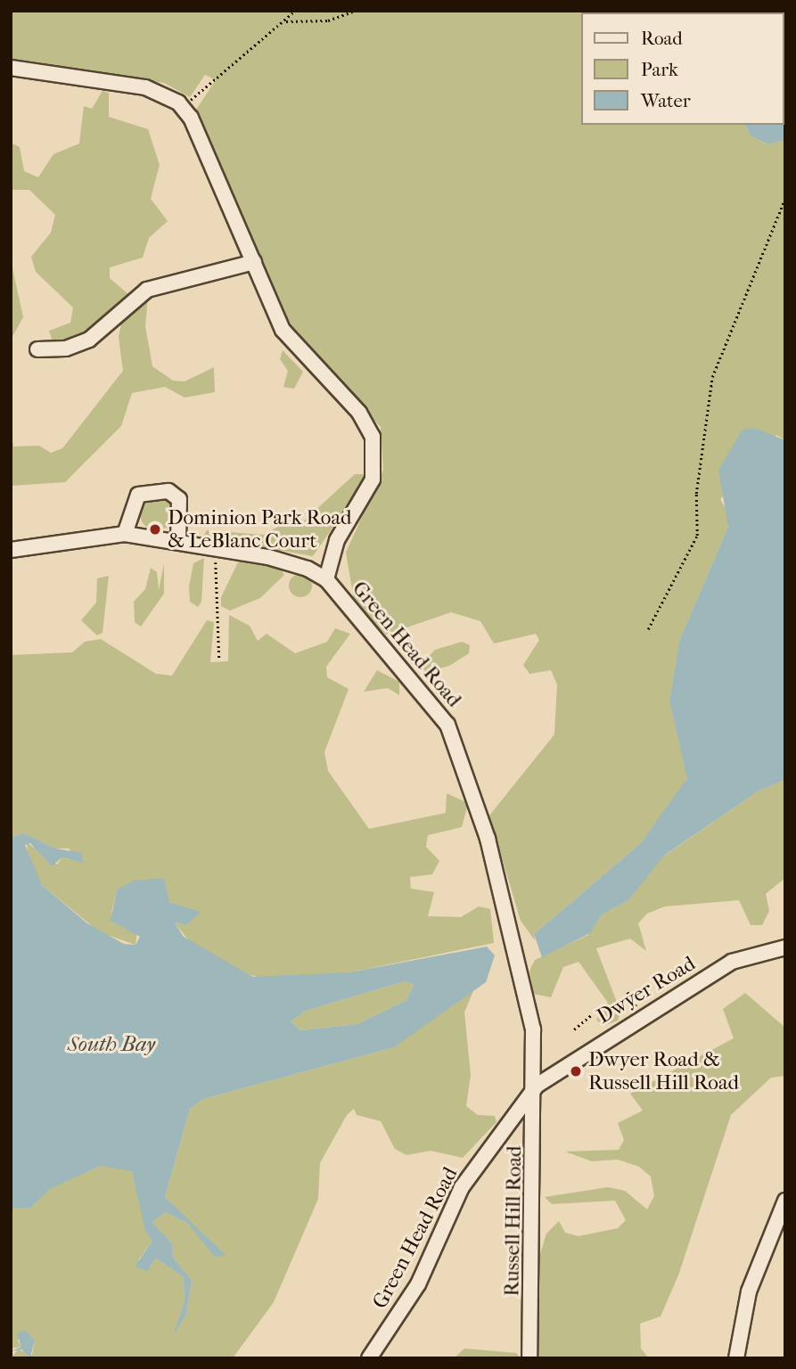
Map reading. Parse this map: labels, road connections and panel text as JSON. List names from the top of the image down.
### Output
{
  "streets": {
    "street": ["Green Head Road", "Dwyer Road", "Russell Hill Road"]
  },
  "crossings": [
    ["Green Head Road", "Dwyer Road"],
    ["Green Head Road", "Russell Hill Road"],
    ["Dwyer Road", "Russell Hill Road"]
  ],
  "water": ["South Bay"],
  "places": ["Dominion Park Road & LeBlanc Court", "Dwyer Road & Russell Hill Road"],
  "legend": ["Road", "Park", "Water"]
}
